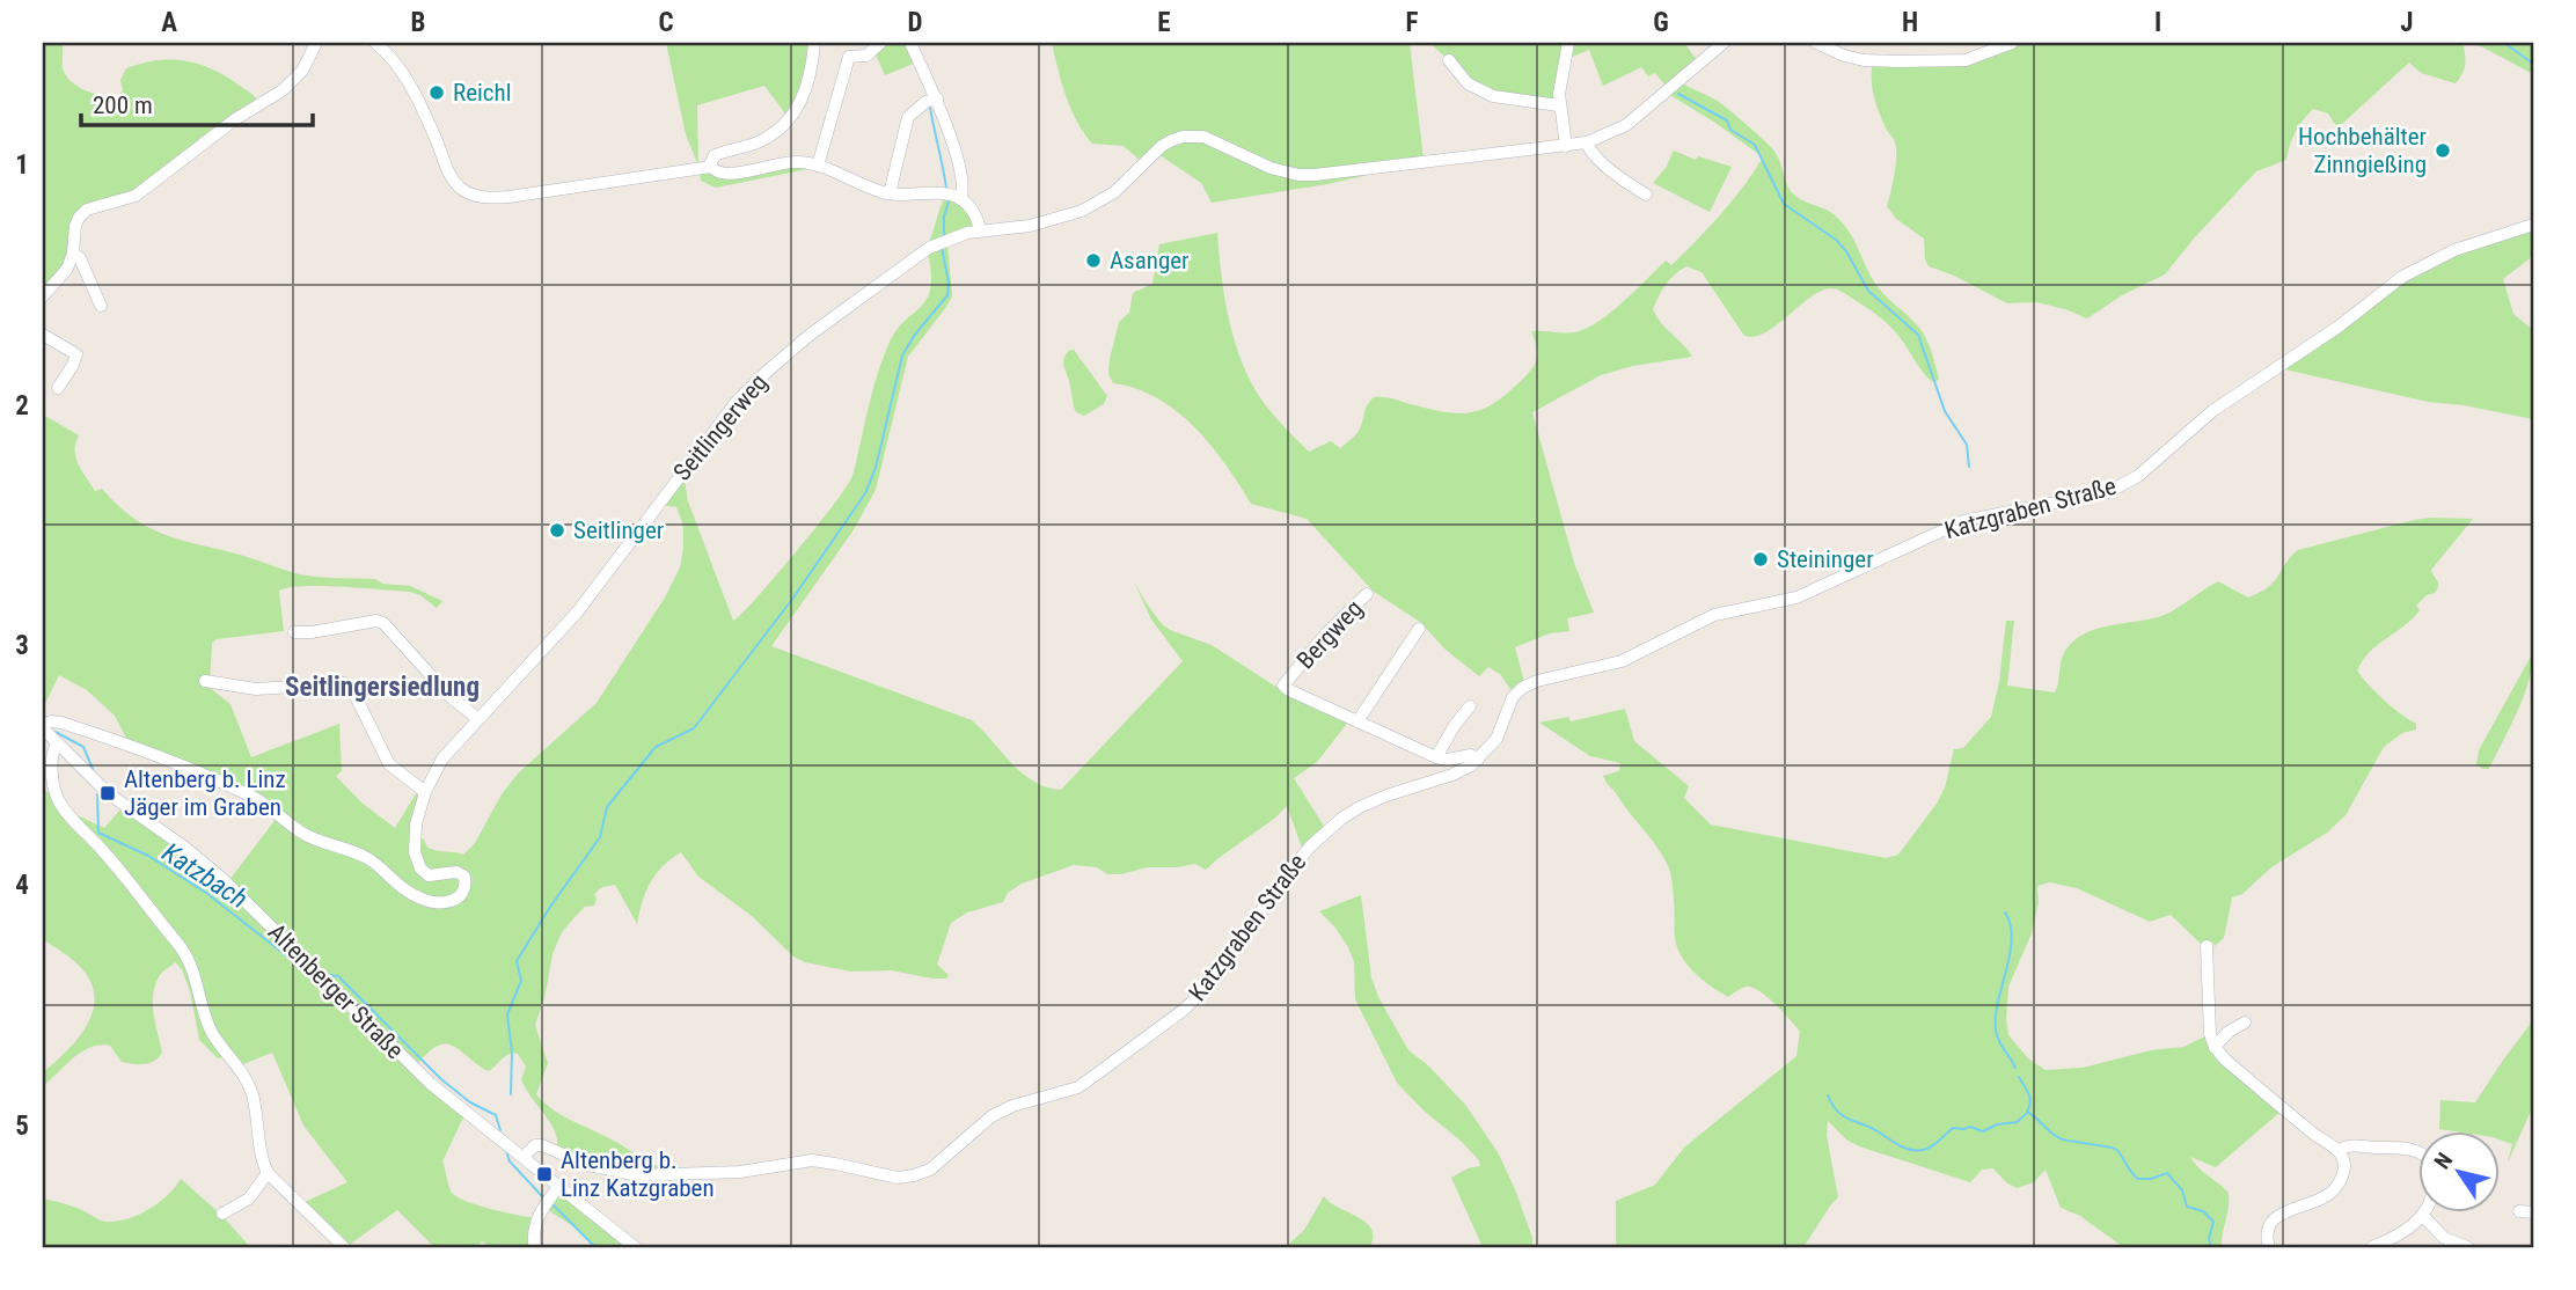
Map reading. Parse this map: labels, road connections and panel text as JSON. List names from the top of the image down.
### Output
{
  "streets": {
    "street": [
      "Seitlingerweg",
      "Katzgraben Straße",
      "Bergweg",
      "Altenberger Straße"
    ]
  },
  "crossings": [
    ["Seitlingerweg", "Altenberger Straße"],
    ["Katzgraben Straße", "Bergweg"],
    ["Katzgraben Straße", "Altenberger Straße"]
  ],
  "districts": ["Seitlingersiedlung"],
  "water": ["Katzbach"],
  "places": {
    "other": [
      "Reichl",
      "Hochbehälter Zinngießing",
      "Asanger",
      "Seitlinger",
      "Steininger"
    ],
    "transit": ["Altenberg b. Linz Jäger im Graben", "Altenberg b. Linz Katzgraben"]
  },
  "scale_bar": "200 m",
  "north": "top left",
  "grid": {
    "columns": [
      "A",
      "B",
      "C",
      "D",
      "E",
      "F",
      "G",
      "H",
      "I",
      "J"
    ],
    "rows": [
      "1",
      "2",
      "3",
      "4",
      "5"
    ]
  }
}
